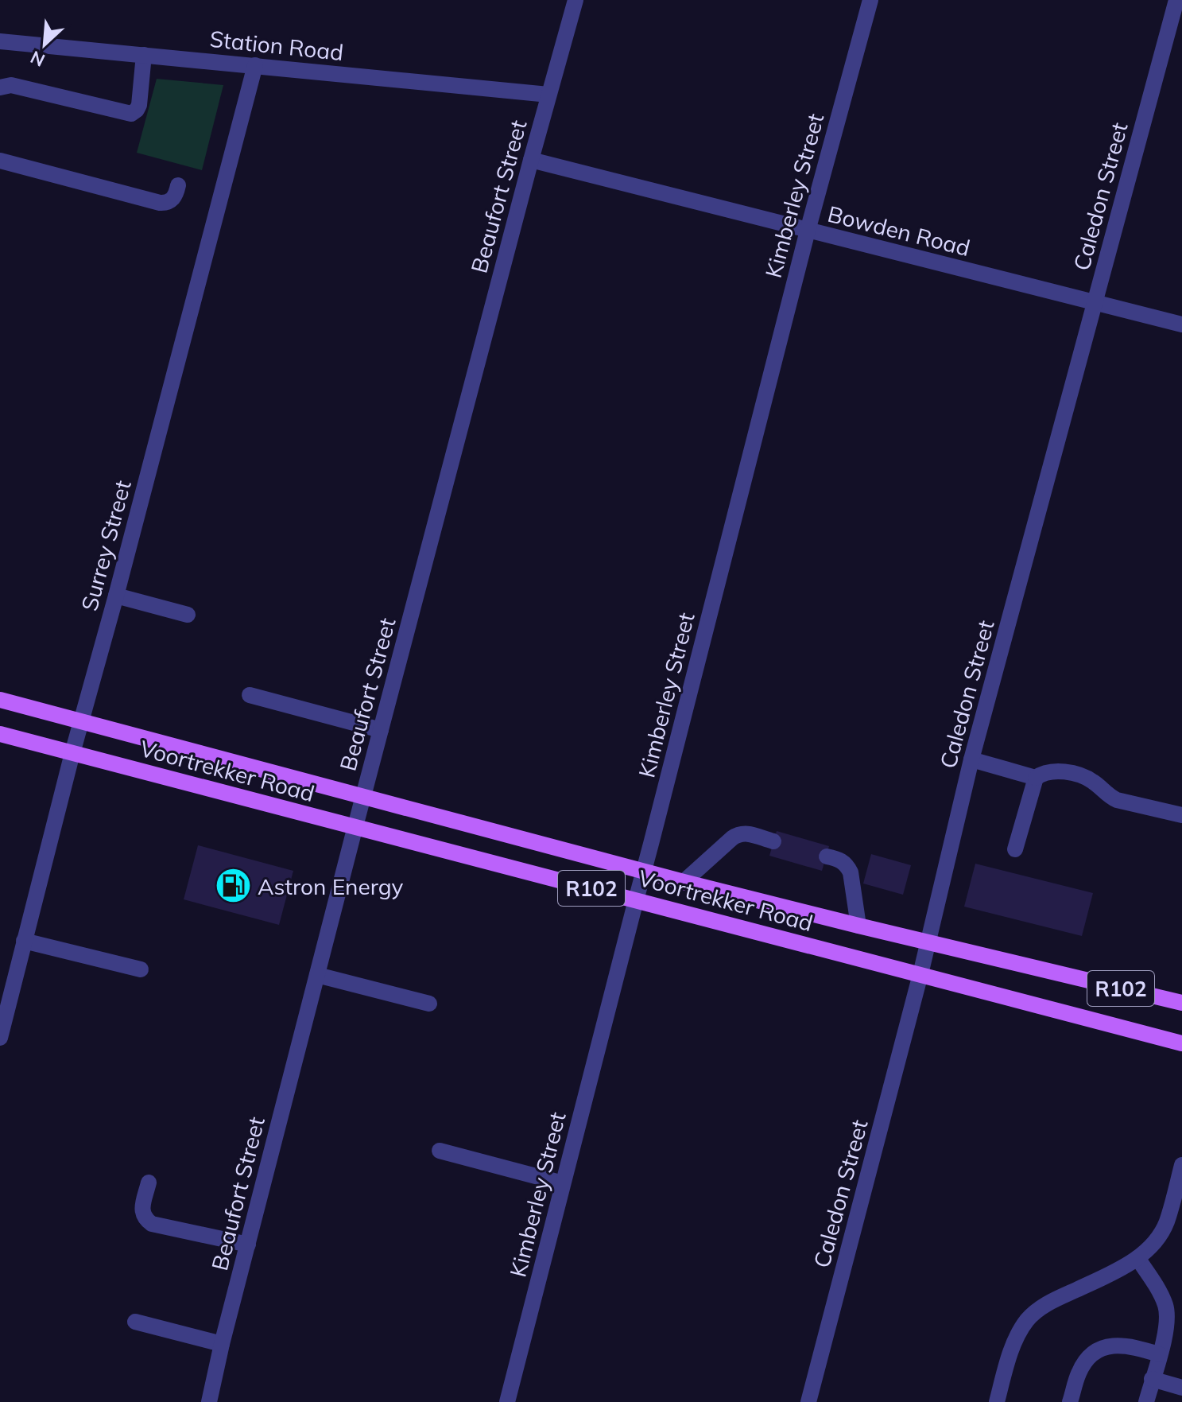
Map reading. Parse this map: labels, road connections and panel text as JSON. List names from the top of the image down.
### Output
{
  "streets": {
    "main road": ["Voortrekker Road", "R102"],
    "street": [
      "Station Road",
      "Kimberley Street",
      "Beaufort Street",
      "Caledon Street",
      "Bowden Road",
      "Surrey Street"
    ]
  },
  "crossings": [
    ["Station Road", "Beaufort Street"],
    ["Station Road", "Surrey Street"],
    ["Kimberley Street", "Bowden Road"],
    ["Kimberley Street", "Voortrekker Road"],
    ["Beaufort Street", "Bowden Road"],
    ["Beaufort Street", "Voortrekker Road"],
    ["Caledon Street", "Bowden Road"],
    ["Caledon Street", "Voortrekker Road"],
    ["Surrey Street", "Voortrekker Road"]
  ],
  "places": {
    "fuel station": ["Astron Energy"]
  },
  "north": "bottom left"
}
